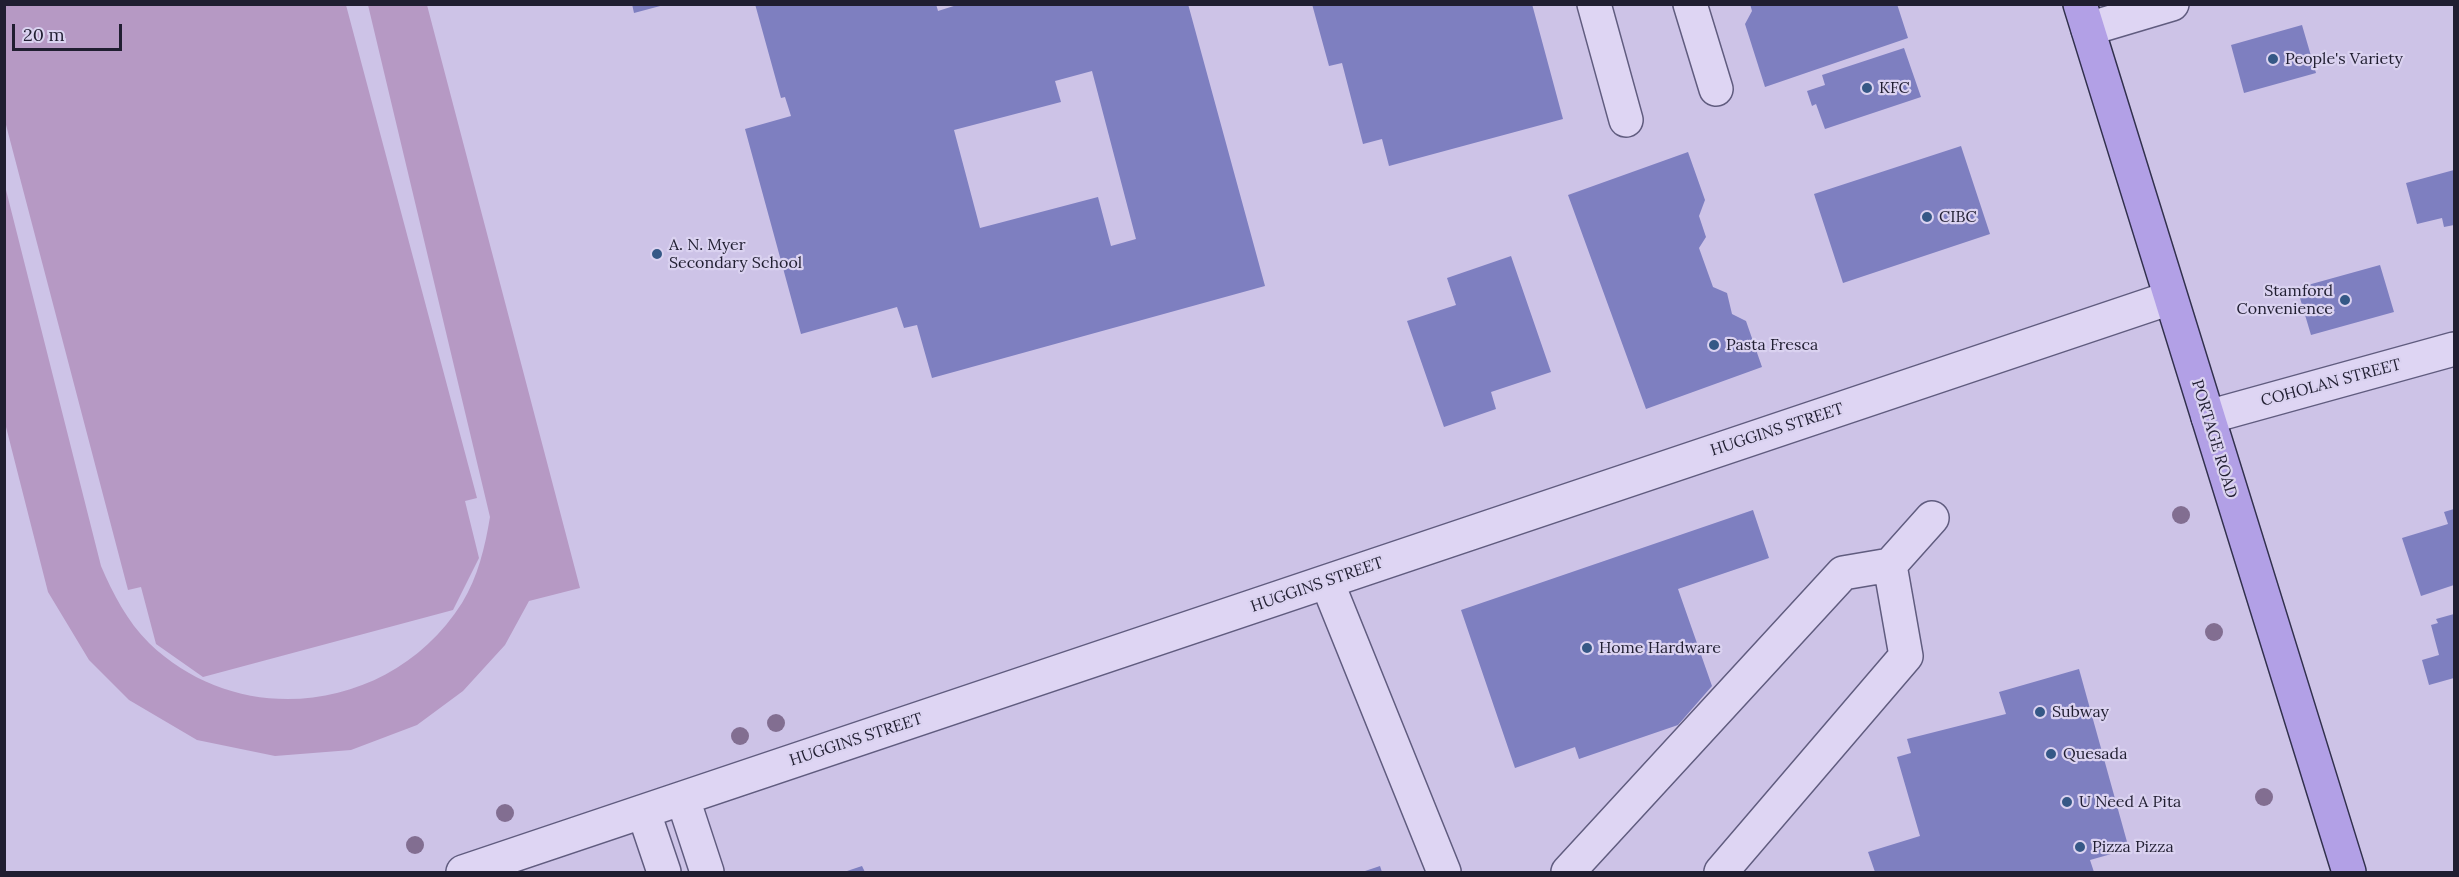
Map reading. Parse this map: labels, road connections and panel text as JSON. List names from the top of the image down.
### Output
{
  "streets": {
    "main road": ["PORTAGE ROAD"],
    "street": ["COHOLAN STREET", "HUGGINS STREET"]
  },
  "crossings": [
    ["COHOLAN STREET", "PORTAGE ROAD"],
    ["HUGGINS STREET", "PORTAGE ROAD"]
  ],
  "places": [
    "People's Variety",
    "KFC",
    "CIBC",
    "A. N. Myer Secondary School",
    "Stamford Convenience",
    "Pasta Fresca",
    "Home Hardware",
    "Subway",
    "Quesada",
    "U Need A Pita",
    "Pizza Pizza"
  ],
  "scale_bar": "20 m"
}
